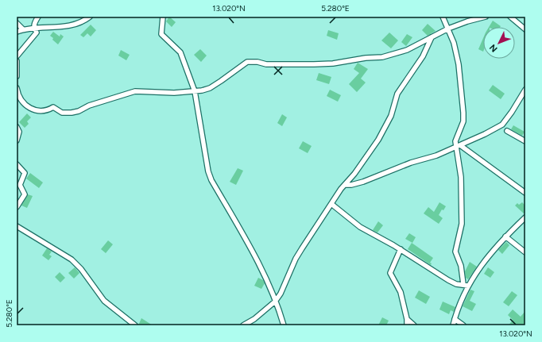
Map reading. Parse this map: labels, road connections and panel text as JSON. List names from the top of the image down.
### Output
{
  "north": "bottom left",
  "coordinates": ["13.020°N", "5.280°E"]
}
